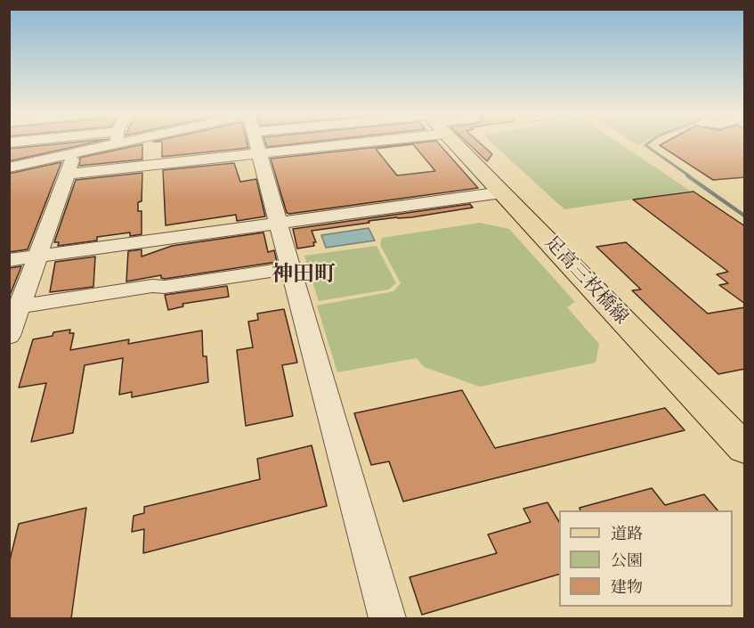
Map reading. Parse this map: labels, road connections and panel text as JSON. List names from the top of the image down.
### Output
{
  "streets": {
    "main road": ["足高三枚橋線"]
  },
  "districts": ["神田町"],
  "legend": ["道路", "公園", "建物"]
}
